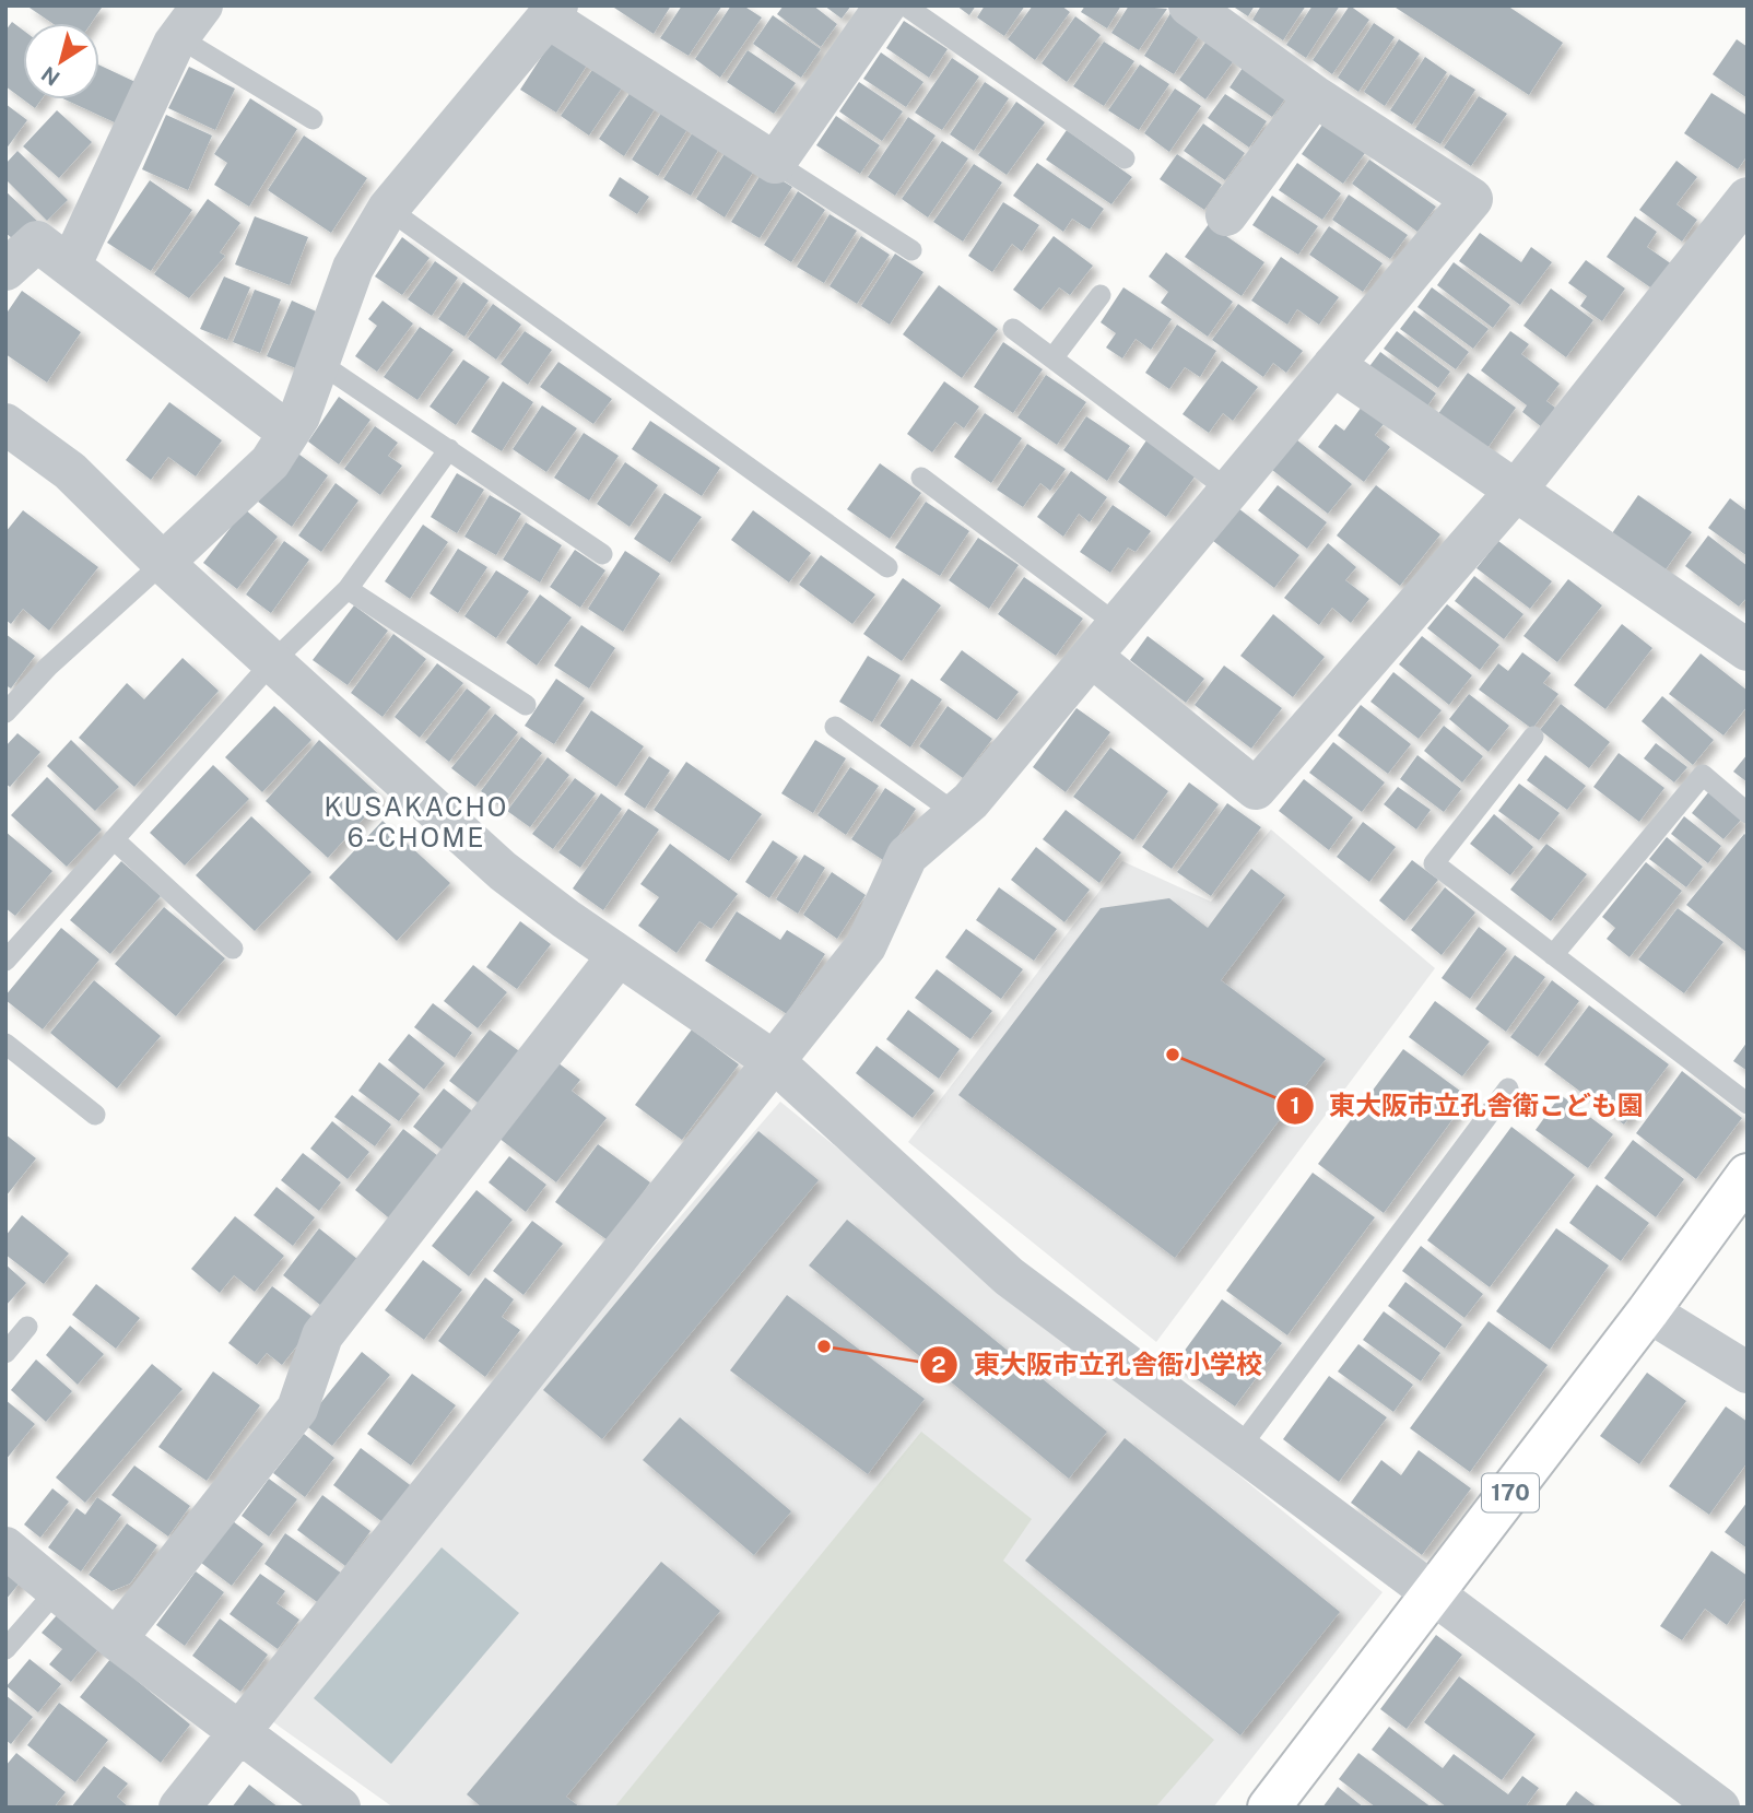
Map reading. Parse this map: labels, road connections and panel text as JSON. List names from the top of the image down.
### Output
{
  "streets": {
    "highway": ["170"]
  },
  "districts": ["KUSAKACHO 6-CHOME"],
  "places": ["東大阪市立孔舎衛こども園", "東大阪市立孔舎衙小学校"],
  "north": "bottom left"
}
